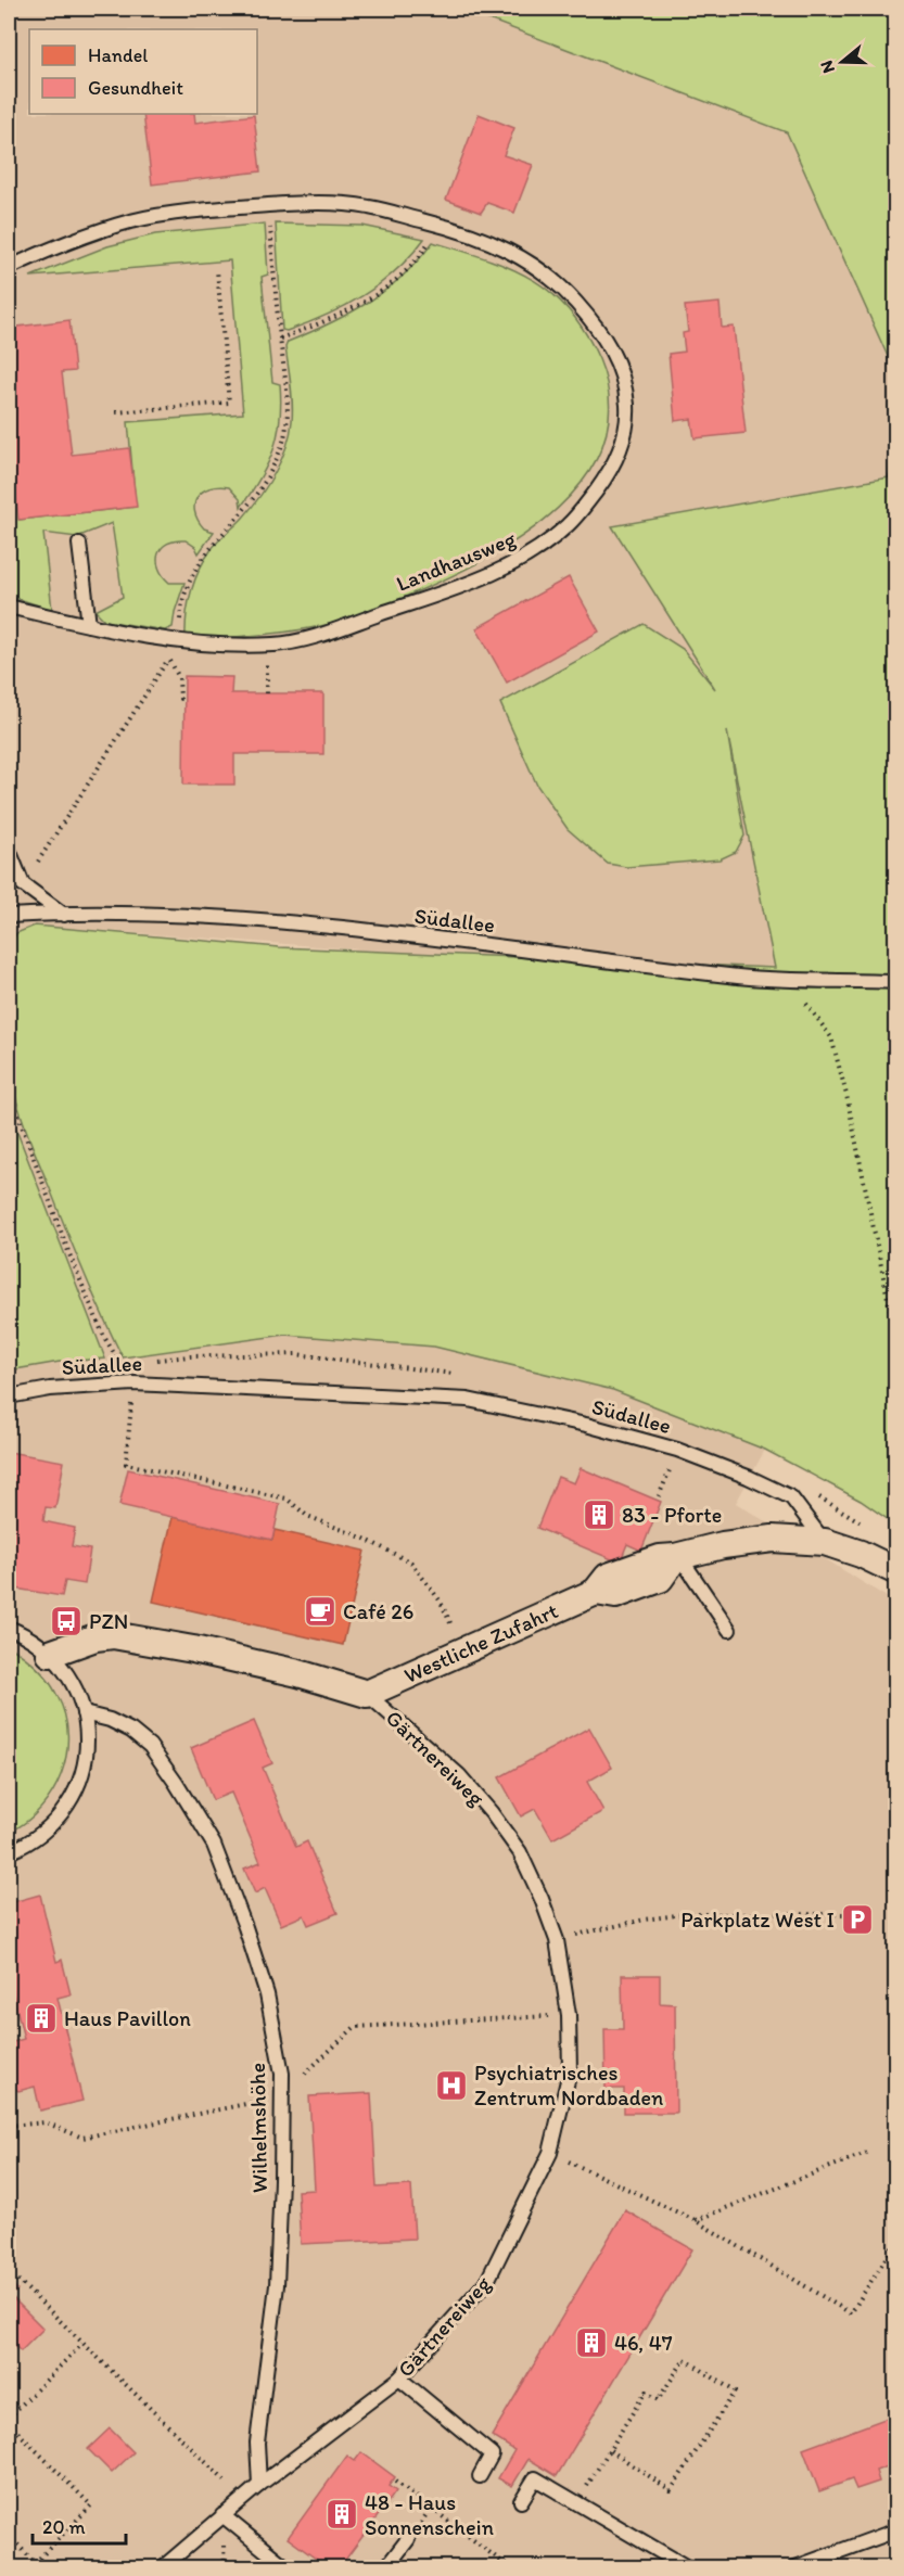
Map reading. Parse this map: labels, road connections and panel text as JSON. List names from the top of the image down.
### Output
{
  "streets": {
    "street": ["Westliche Zufahrt", "Gärtnereiweg"],
    "lane": ["Landhausweg", "Südallee", "Wilhelmshöhe"]
  },
  "crossings": [
    ["Südallee", "Westliche Zufahrt"],
    ["Westliche Zufahrt", "Gärtnereiweg"],
    ["Gärtnereiweg", "Wilhelmshöhe"]
  ],
  "places": {
    "building": [
      "83 - Pforte",
      "Haus Pavillon",
      "46, 47",
      "48 - Haus Sonnenschein"
    ],
    "cafe": ["Café 26"],
    "bus stop": ["PZN"],
    "parking": ["Parkplatz West I"],
    "hospital": ["Psychiatrisches Zentrum Nordbaden"]
  },
  "legend": ["Handel", "Gesundheit"],
  "scale_bar": "20 m",
  "north": "left"
}
